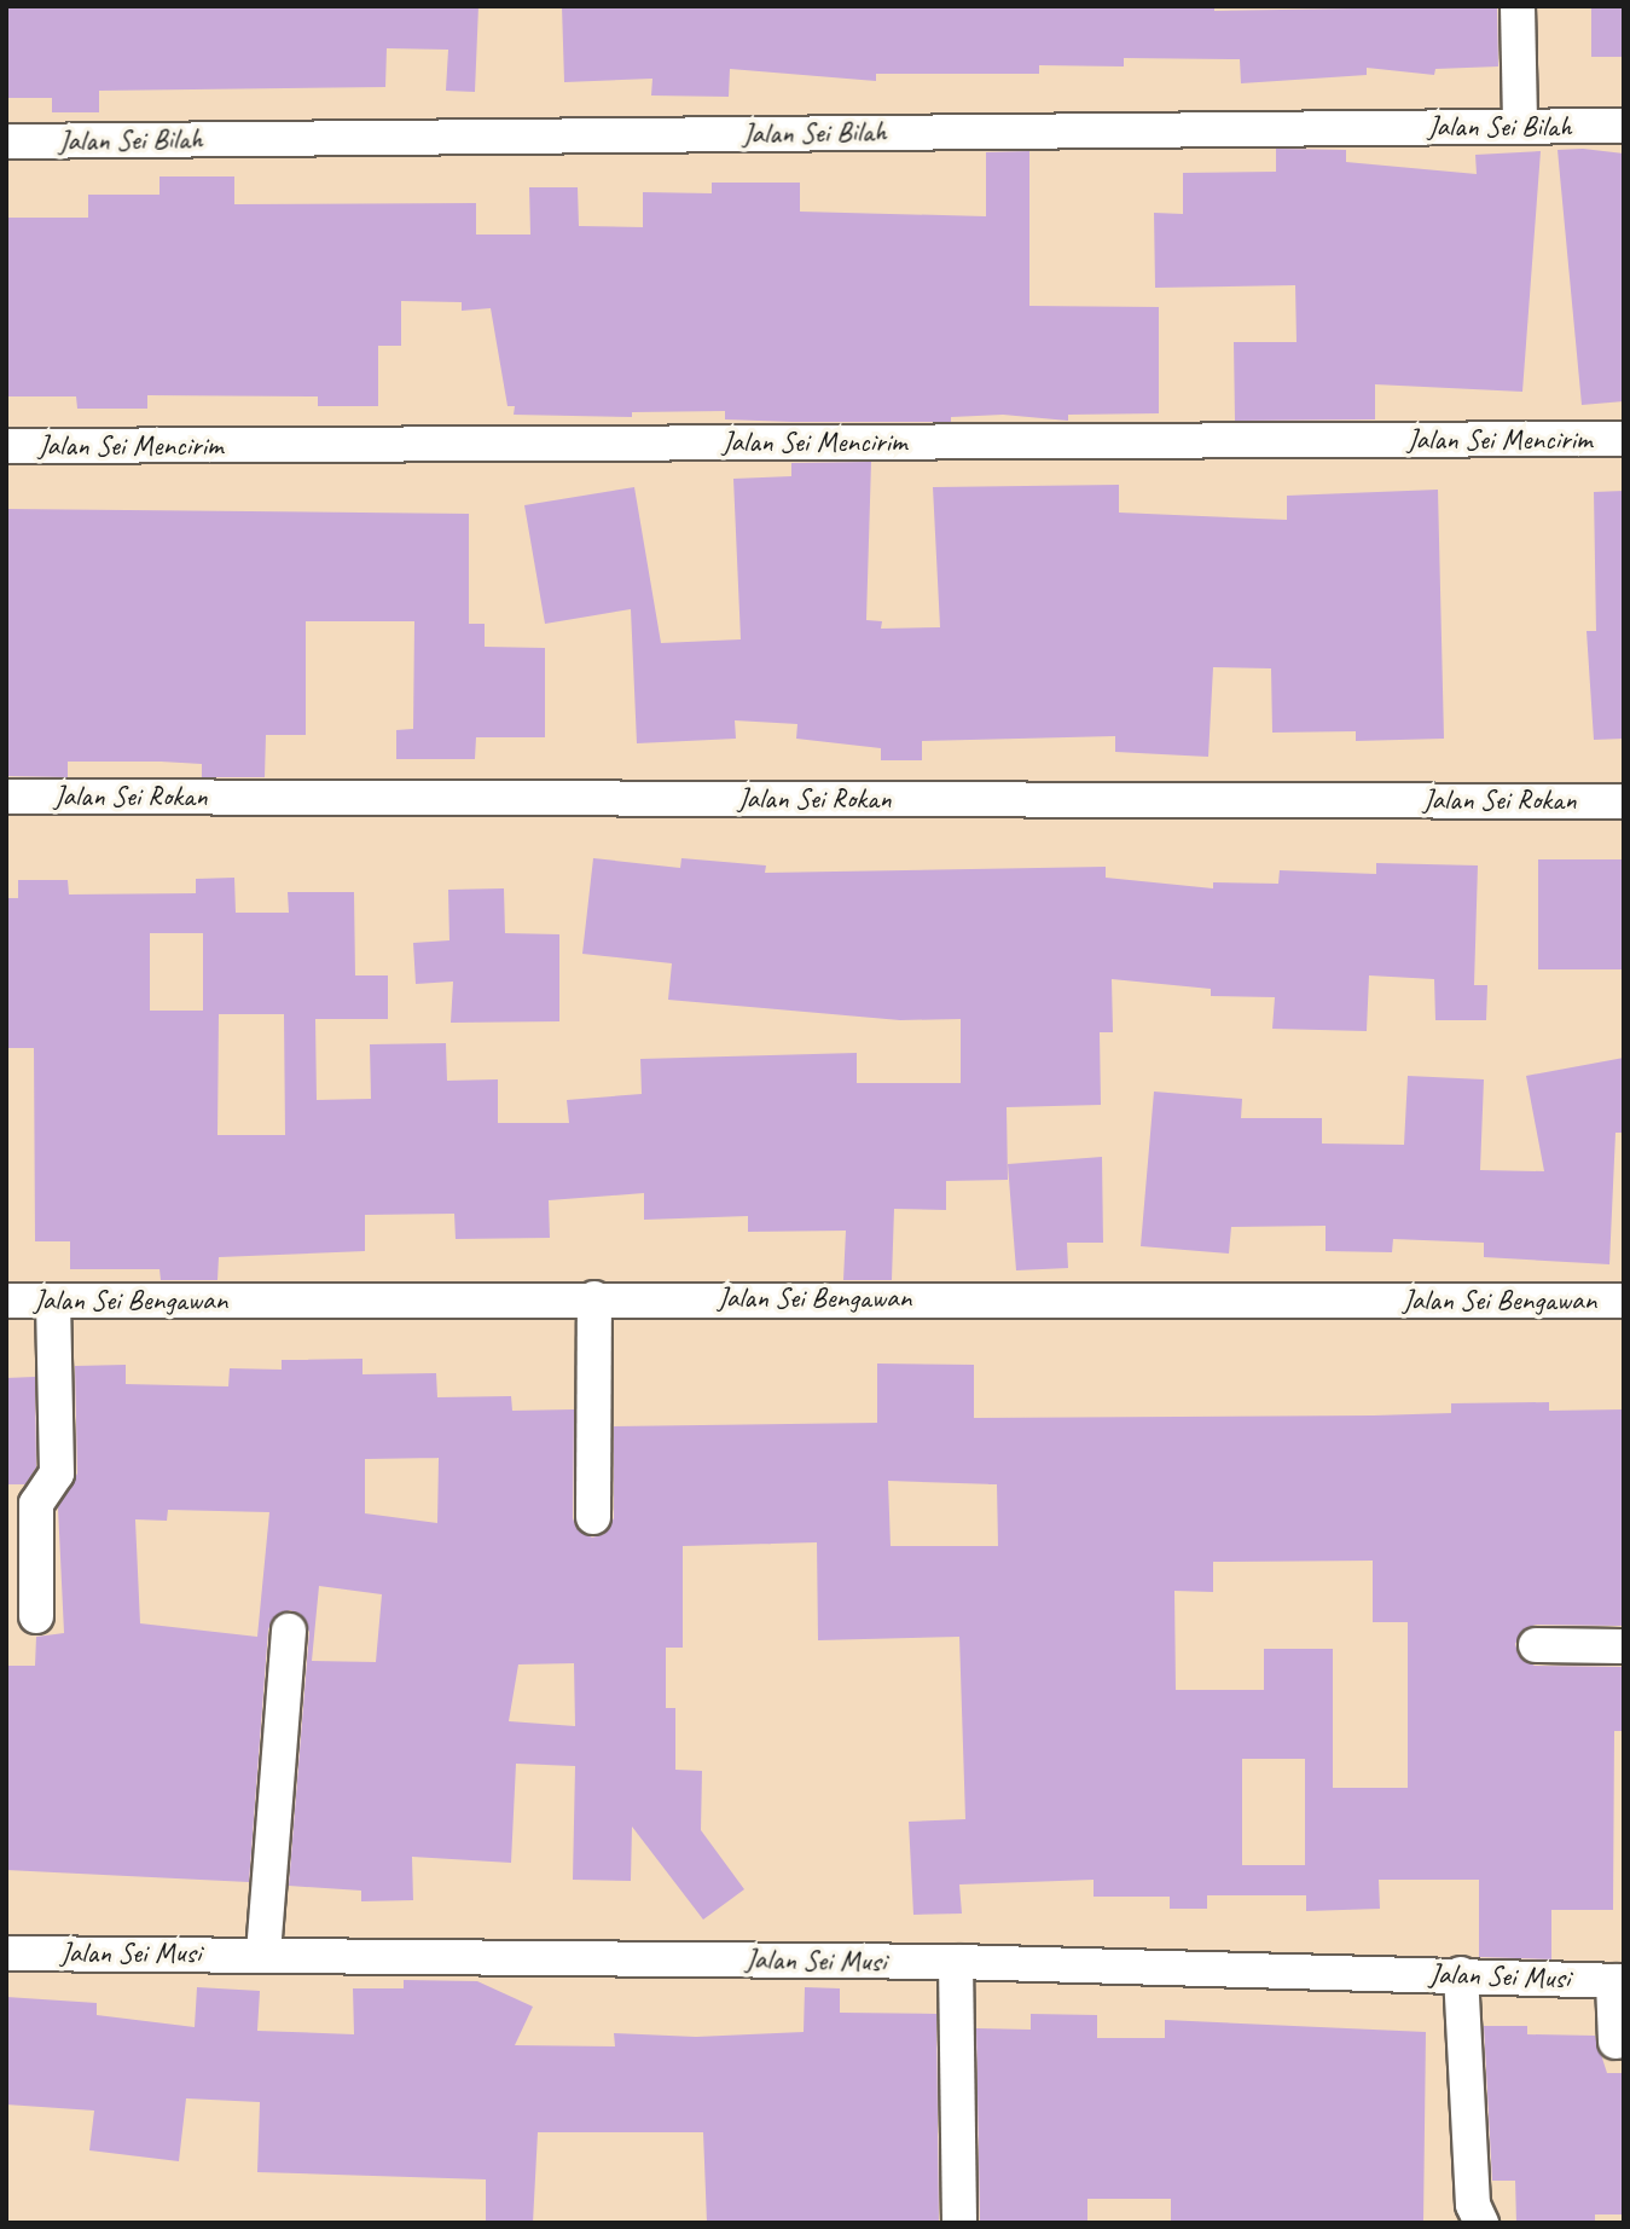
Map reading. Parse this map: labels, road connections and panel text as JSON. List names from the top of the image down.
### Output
{
  "streets": {
    "street": [
      "Jalan Sei Bilah",
      "Jalan Sei Mencirim",
      "Jalan Sei Rokan",
      "Jalan Sei Bengawan",
      "Jalan Sei Musi"
    ]
  }
}
